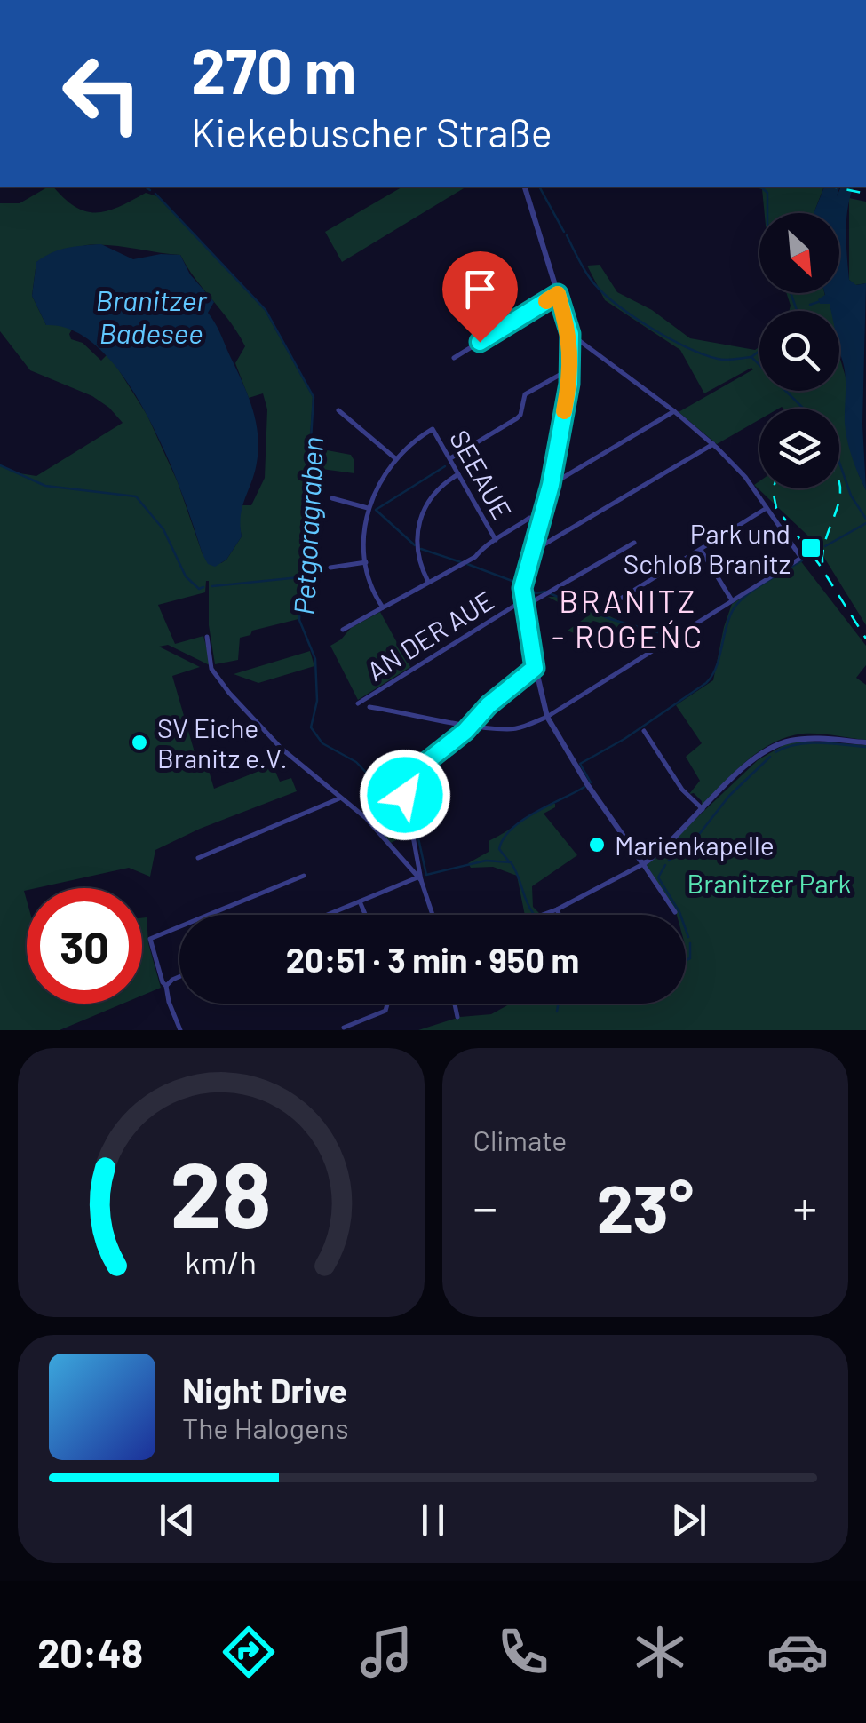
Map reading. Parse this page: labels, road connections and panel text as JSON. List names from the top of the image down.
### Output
{
  "streets": {
    "street": ["SEEAUE", "AN DER AUE"]
  },
  "districts": ["BRANITZ - ROGEŃC"],
  "water": ["Branitzer Badesee", "Petgoragraben"],
  "parks": ["Branitzer Park"],
  "places": {
    "transit": ["Park und Schloß Branitz"],
    "other": ["SV Eiche Branitz e.V.", "Marienkapelle"]
  },
  "north": "bottom right",
  "page": {
    "turn": ["270 m", "Kiekebuscher Straße"],
    "limit": "30",
    "trip": "20:51 · 3 min · 950 m",
    "tile": "Climate",
    "heat": ["−", "23°", "+"],
    "song": ["Night Drive", "The Halogens"],
    "tabs": "20:48",
    "gauge": ["28", "km/h"]
  }
}
